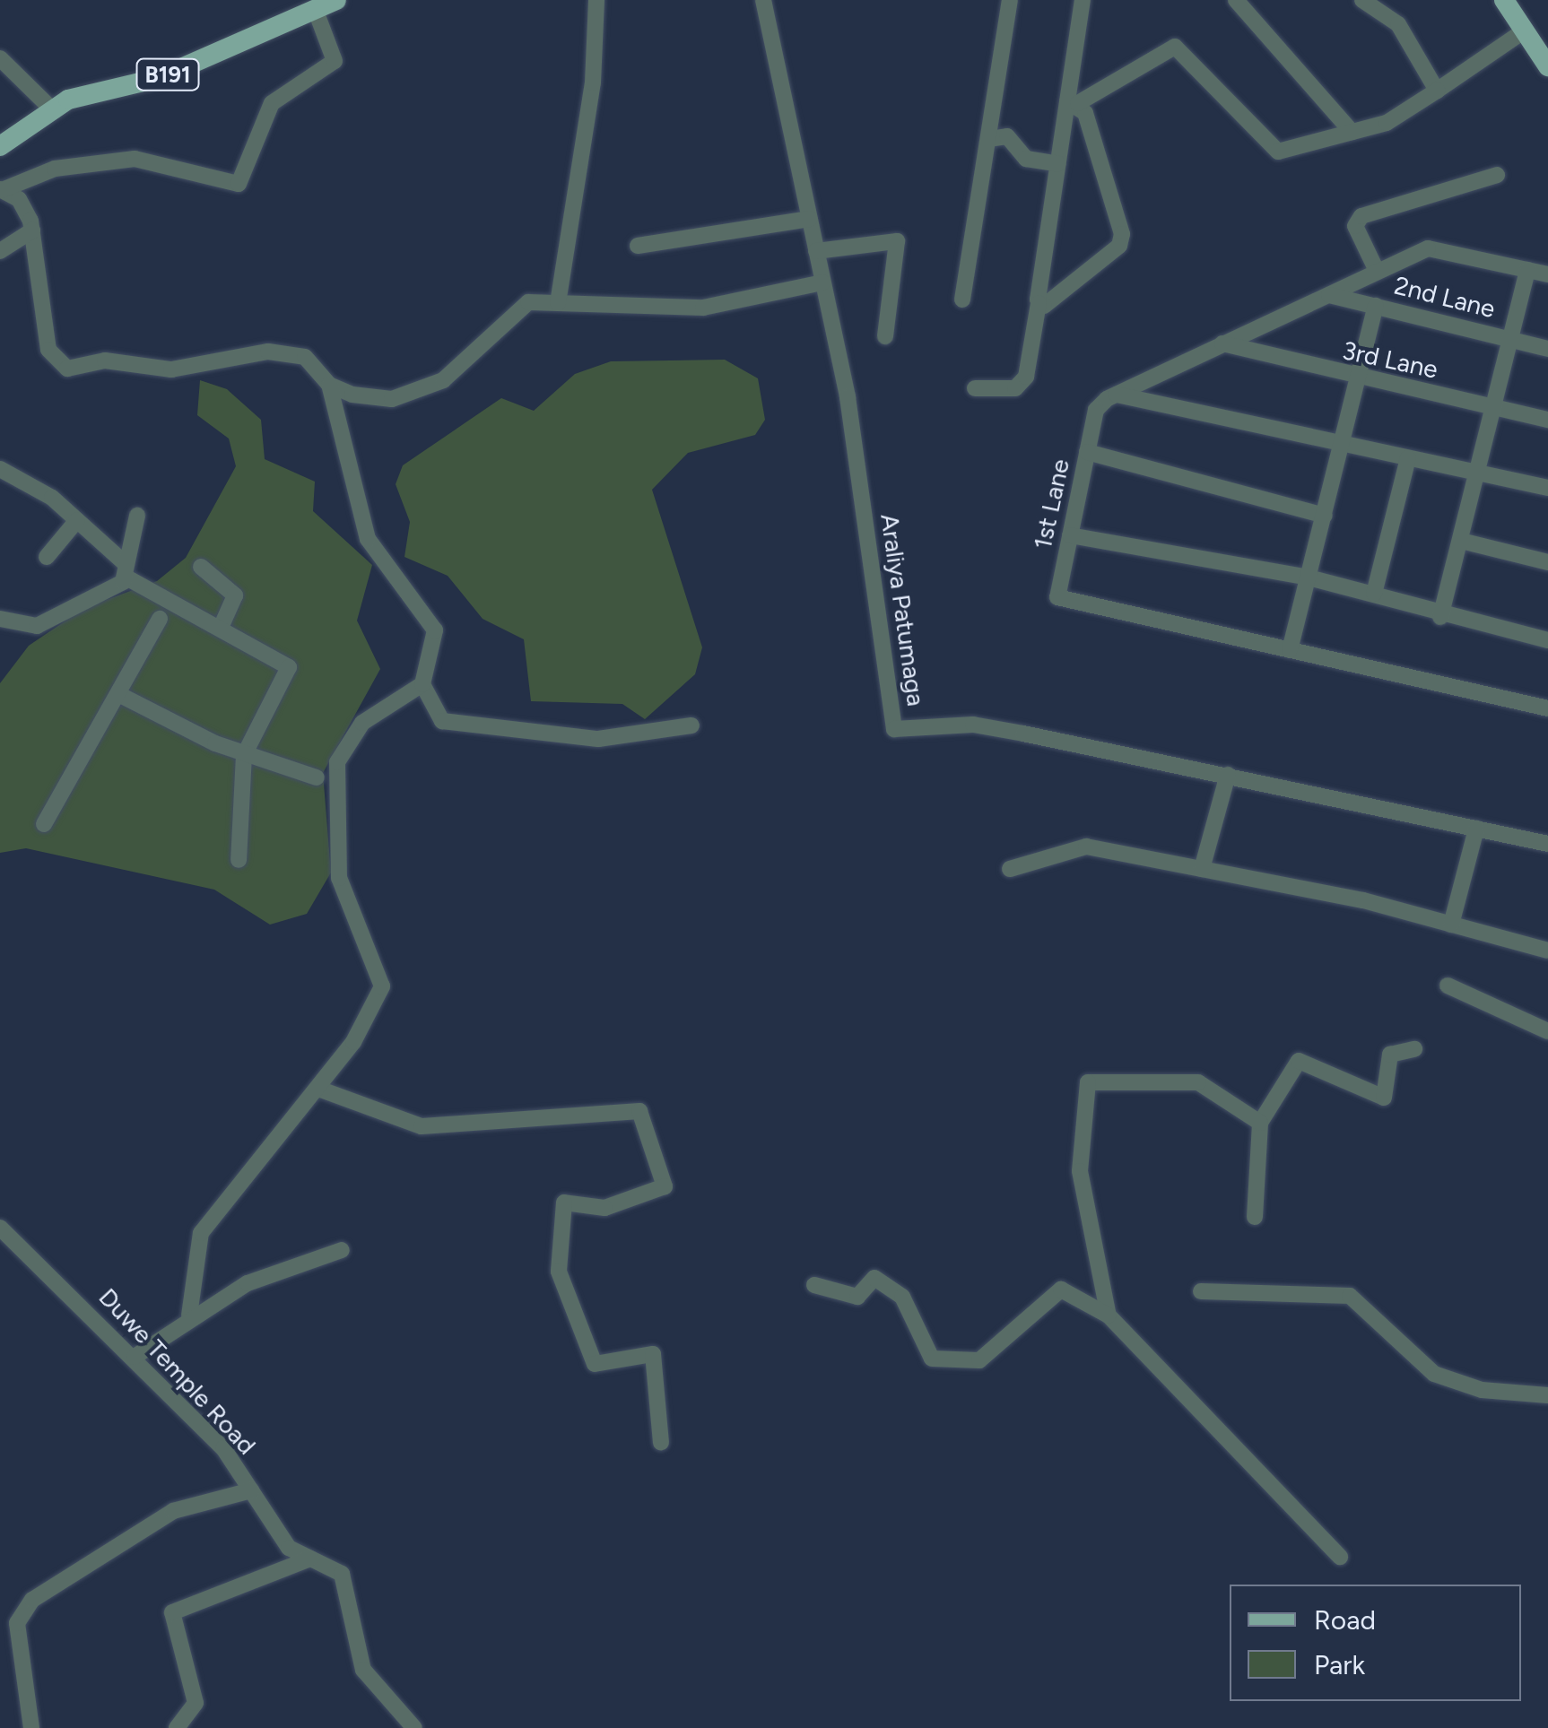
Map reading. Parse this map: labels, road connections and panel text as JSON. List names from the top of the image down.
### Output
{
  "streets": {
    "main road": ["B191"],
    "street": [
      "2nd Lane",
      "3rd Lane",
      "1st Lane",
      "Araliya Patumaga",
      "Duwe Temple Road"
    ]
  },
  "crossings": [
    ["2nd Lane", "1st Lane"],
    ["3rd Lane", "1st Lane"]
  ],
  "legend": ["Road", "Park"]
}
